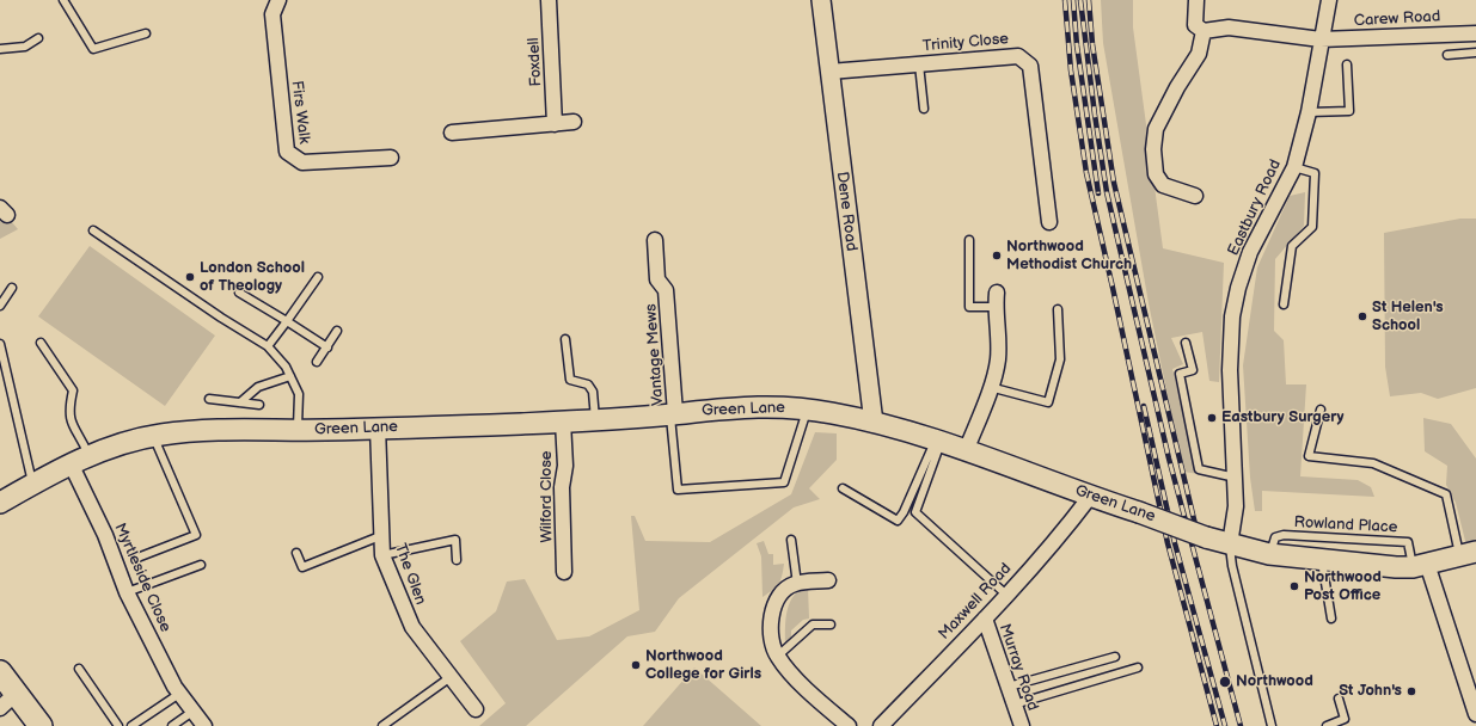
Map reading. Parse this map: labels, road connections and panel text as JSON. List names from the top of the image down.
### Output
{
  "streets": {
    "main road": ["Green Lane"],
    "street": [
      "Carew Road",
      "Trinity Close",
      "Foxdell",
      "Firs Walk",
      "Eastbury Road",
      "Dene Road",
      "Vantage Mews",
      "Wilford Close",
      "The Glen",
      "Myrtleside Close",
      "Maxwell Road",
      "Murray Road"
    ],
    "lane": ["Rowland Place"]
  },
  "crossings": [
    ["Carew Road", "Eastbury Road"],
    ["Trinity Close", "Dene Road"],
    ["Eastbury Road", "Green Lane"],
    ["Dene Road", "Green Lane"],
    ["Vantage Mews", "Green Lane"],
    ["Green Lane", "Wilford Close"],
    ["Green Lane", "Rowland Place"],
    ["Green Lane", "The Glen"],
    ["Green Lane", "Myrtleside Close"],
    ["Green Lane", "Maxwell Road"],
    ["Maxwell Road", "Murray Road"]
  ],
  "places": [
    "Northwood Methodist Church",
    "London School of Theology",
    "St Helen's School",
    "Eastbury Surgery",
    "Northwood Post Office",
    "Northwood College for Girls",
    "Northwood",
    "St John's"
  ]
}
